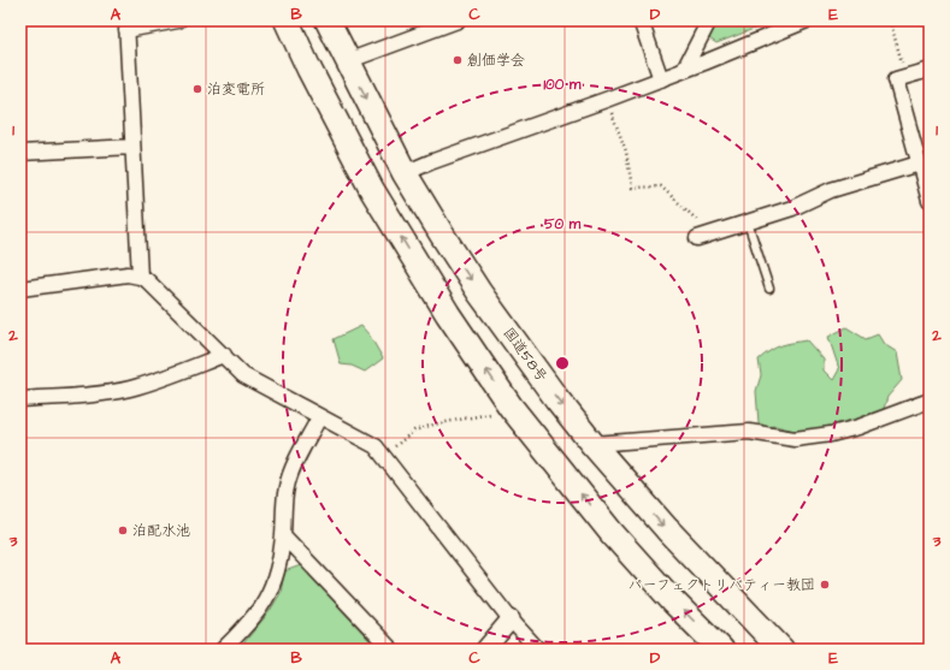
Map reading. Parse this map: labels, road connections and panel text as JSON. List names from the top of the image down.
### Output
{
  "streets": {
    "highway": ["国道58号"]
  },
  "places": [
    "創価学会",
    "泊変電所",
    "泊配水池",
    "パーフェクトリバティー教団"
  ],
  "grid": {
    "columns": [
      "A",
      "B",
      "C",
      "D",
      "E"
    ],
    "rows": ["1", "2", "3"]
  },
  "rings": ["100 m", "50 m"]
}
